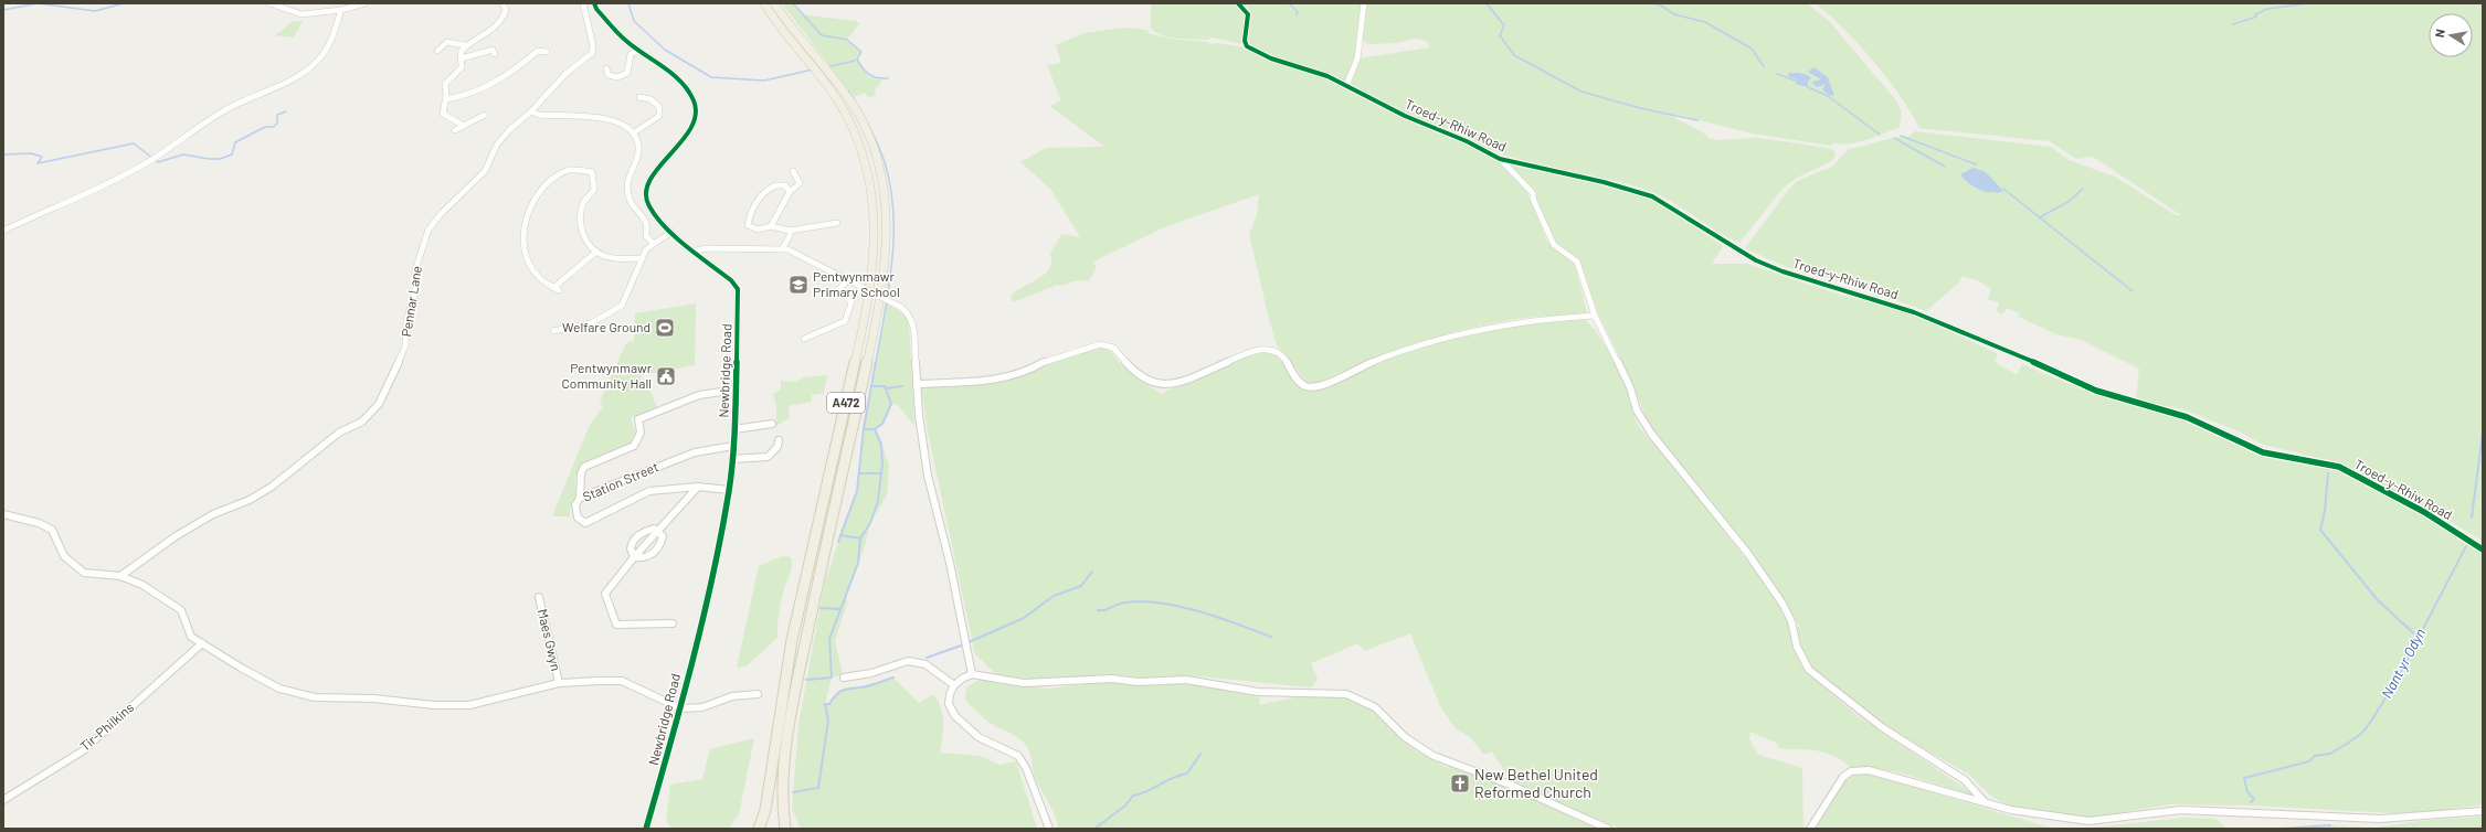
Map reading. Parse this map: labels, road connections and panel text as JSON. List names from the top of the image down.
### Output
{
  "streets": {
    "main road": ["A472"],
    "street": [
      "Troed-y-Rhiw Road",
      "Pennar Lane",
      "Newbridge Road",
      "Station Street",
      "Maes Gwyn",
      "Tir-Philkins"
    ]
  },
  "crossings": [
    ["Newbridge Road", "Station Street"]
  ],
  "water": ["Nant yr Odyn"],
  "places": {
    "school or university": ["Pentwynmawr Primary School"],
    "sports": ["Welfare Ground"],
    "public building": ["Pentwynmawr Community Hall"],
    "church": ["New Bethel United Reformed Church"]
  },
  "north": "left"
}
